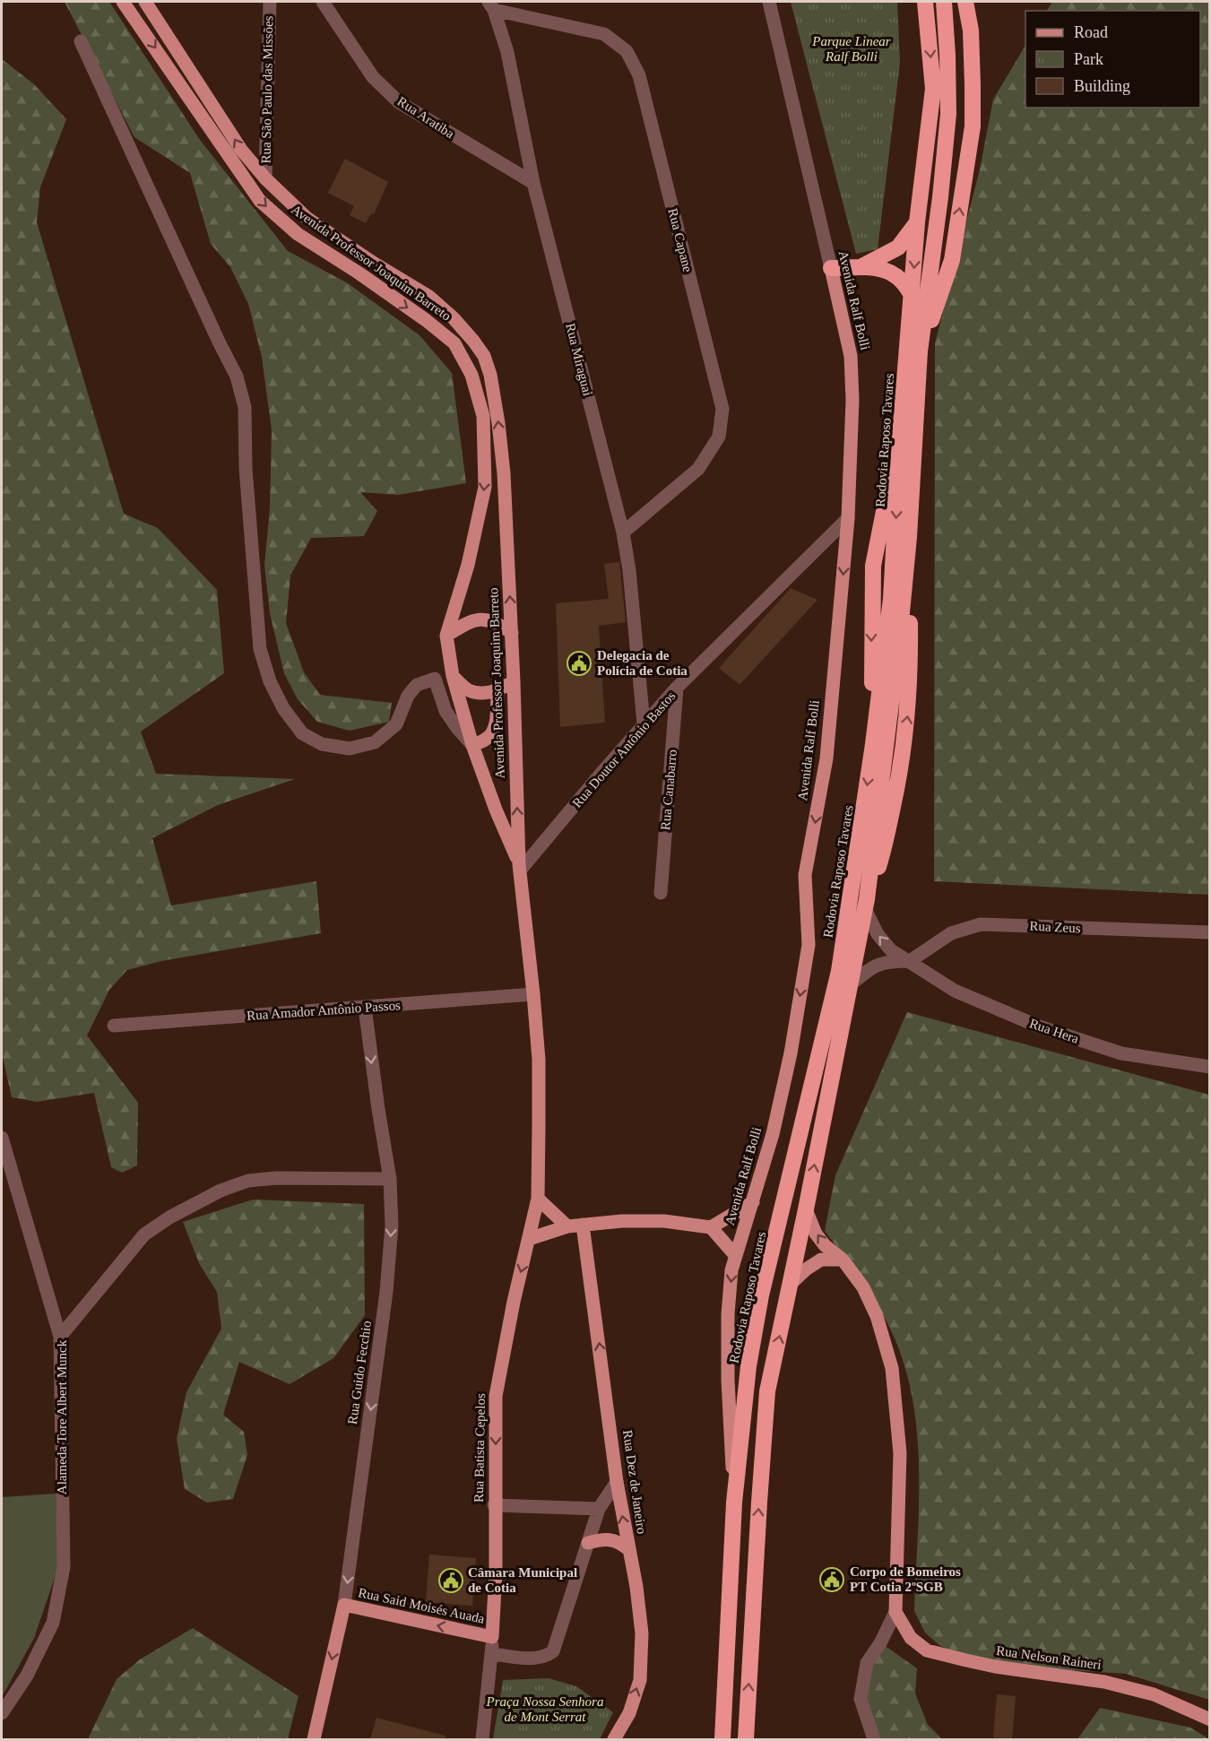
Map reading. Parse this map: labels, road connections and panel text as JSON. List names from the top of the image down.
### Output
{
  "streets": {
    "highway": ["Rodovia Raposo Tavares"],
    "main road": [
      "Avenida Professor Joaquim Barreto",
      "Avenida Ralf Bolli",
      "Rua Guido Fecchio",
      "Rua Batista Cepelos",
      "Rua Dez de Janeiro",
      "Rua Said Moisés Auada",
      "Rua Nelson Raineri"
    ],
    "street": [
      "Rua São Paulo das Missões",
      "Rua Aratiba",
      "Rua Capane",
      "Rua Miraguai",
      "Rua Doutor Antônio Bastos",
      "Rua Canabarro",
      "Rua Zeus",
      "Rua Amador Antônio Passos",
      "Rua Hera",
      "Alameda Tore Albert Munck"
    ]
  },
  "crossings": [
    ["Rua São Paulo das Missões", "Avenida Professor Joaquim Barreto"],
    ["Rua Aratiba", "Rua Miraguai"],
    ["Rua Capane", "Rua Miraguai"],
    ["Avenida Professor Joaquim Barreto", "Rua Doutor Antônio Bastos"],
    ["Avenida Professor Joaquim Barreto", "Rua Amador Antônio Passos"],
    ["Avenida Professor Joaquim Barreto", "Rua Batista Cepelos"],
    ["Avenida Ralf Bolli", "Rodovia Raposo Tavares"],
    ["Avenida Ralf Bolli", "Rua Doutor Antônio Bastos"],
    ["Rua Miraguai", "Rua Doutor Antônio Bastos"],
    ["Rua Doutor Antônio Bastos", "Rua Canabarro"],
    ["Rua Zeus", "Rua Hera"],
    ["Rua Amador Antônio Passos", "Rua Guido Fecchio"],
    ["Rua Guido Fecchio", "Alameda Tore Albert Munck"],
    ["Rua Guido Fecchio", "Rua Said Moisés Auada"],
    ["Rua Batista Cepelos", "Rua Said Moisés Auada"]
  ],
  "one_way": [
    "Avenida Ralf Bolli",
    "Rua Guido Fecchio",
    "Rua Batista Cepelos",
    "Rua Dez de Janeiro",
    "Rua Said Moisés Auada"
  ],
  "parks": ["Parque Linear Ralf Bolli", "Praça Nossa Senhora de Mont Serrat"],
  "places": {
    "public building": ["Delegacia de Polícia de Cotia", "Corpo de Bomeiros PT Cotia 2ºSGB", "Câmara Municipal de Cotia"]
  },
  "legend": ["Road", "Park", "Building"]
}
